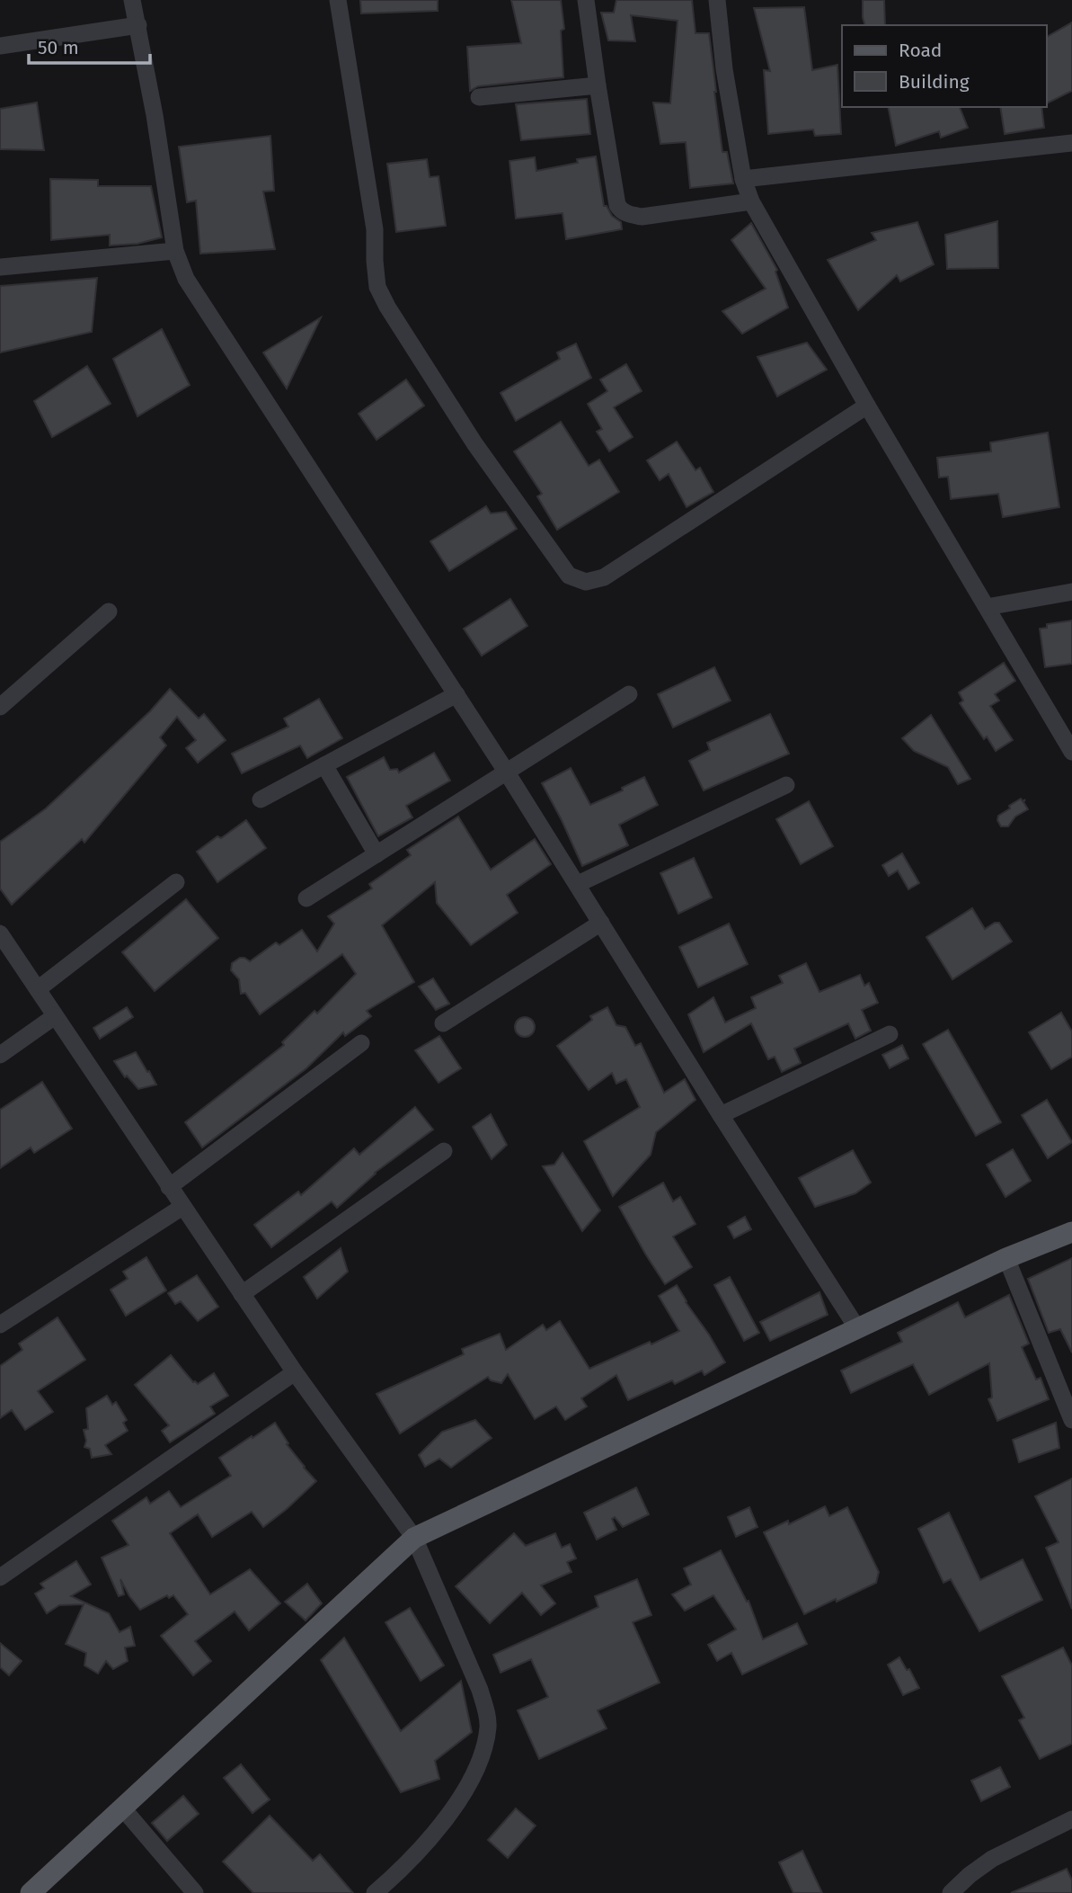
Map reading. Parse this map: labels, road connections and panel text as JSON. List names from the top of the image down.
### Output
{
  "legend": ["Road", "Building"],
  "scale_bar": "50 m"
}
